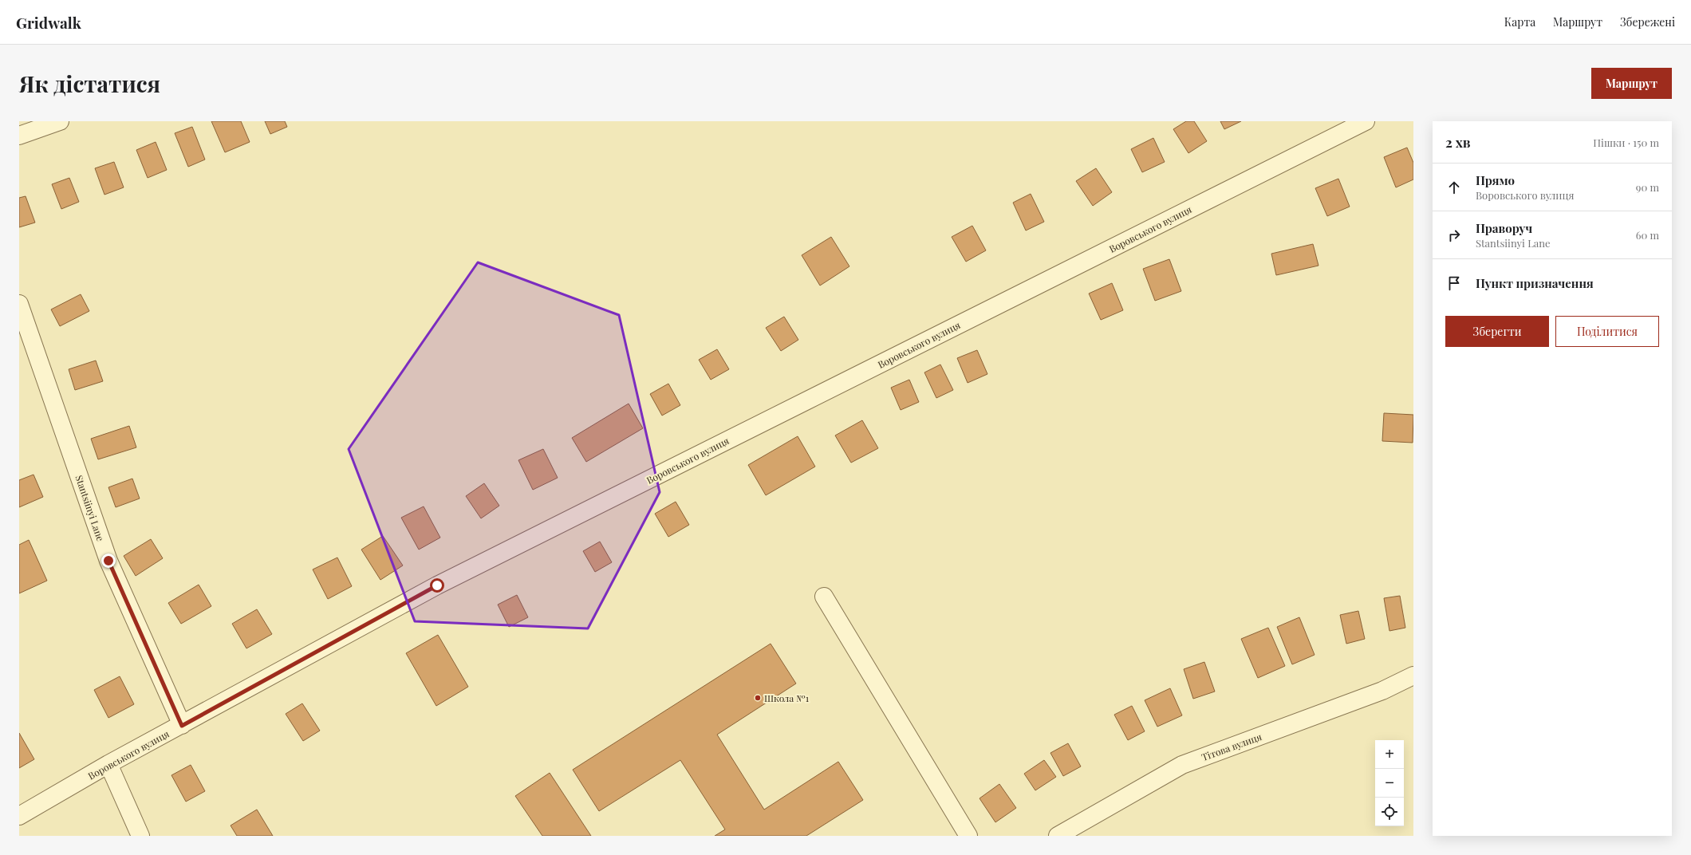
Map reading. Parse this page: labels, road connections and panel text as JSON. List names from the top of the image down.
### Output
{
  "streets": {
    "street": ["Воровського вулиця", "Stantsiinyi Lane", "Тітова вулиця"]
  },
  "crossings": [
    ["Воровського вулиця", "Stantsiinyi Lane"]
  ],
  "places": ["Школа №1"],
  "page": {
    "header": "Gridwalk",
    "nav": ["Карта", "Маршрут", "Збережені"],
    "buttons": [
      "Маршрут",
      ["Зберегти", "Поділитися"]
    ],
    "title": "Як дістатися",
    "heading": ["2 хв", "Пішки · 150 m"],
    "list": [
      ["Прямо", "Воровського вулиця", "90 m"],
      ["Праворуч", "Stantsiinyi Lane", "60 m"],
      "Пункт призначення"
    ],
    "map_buttons": ["+", "−"]
  }
}
